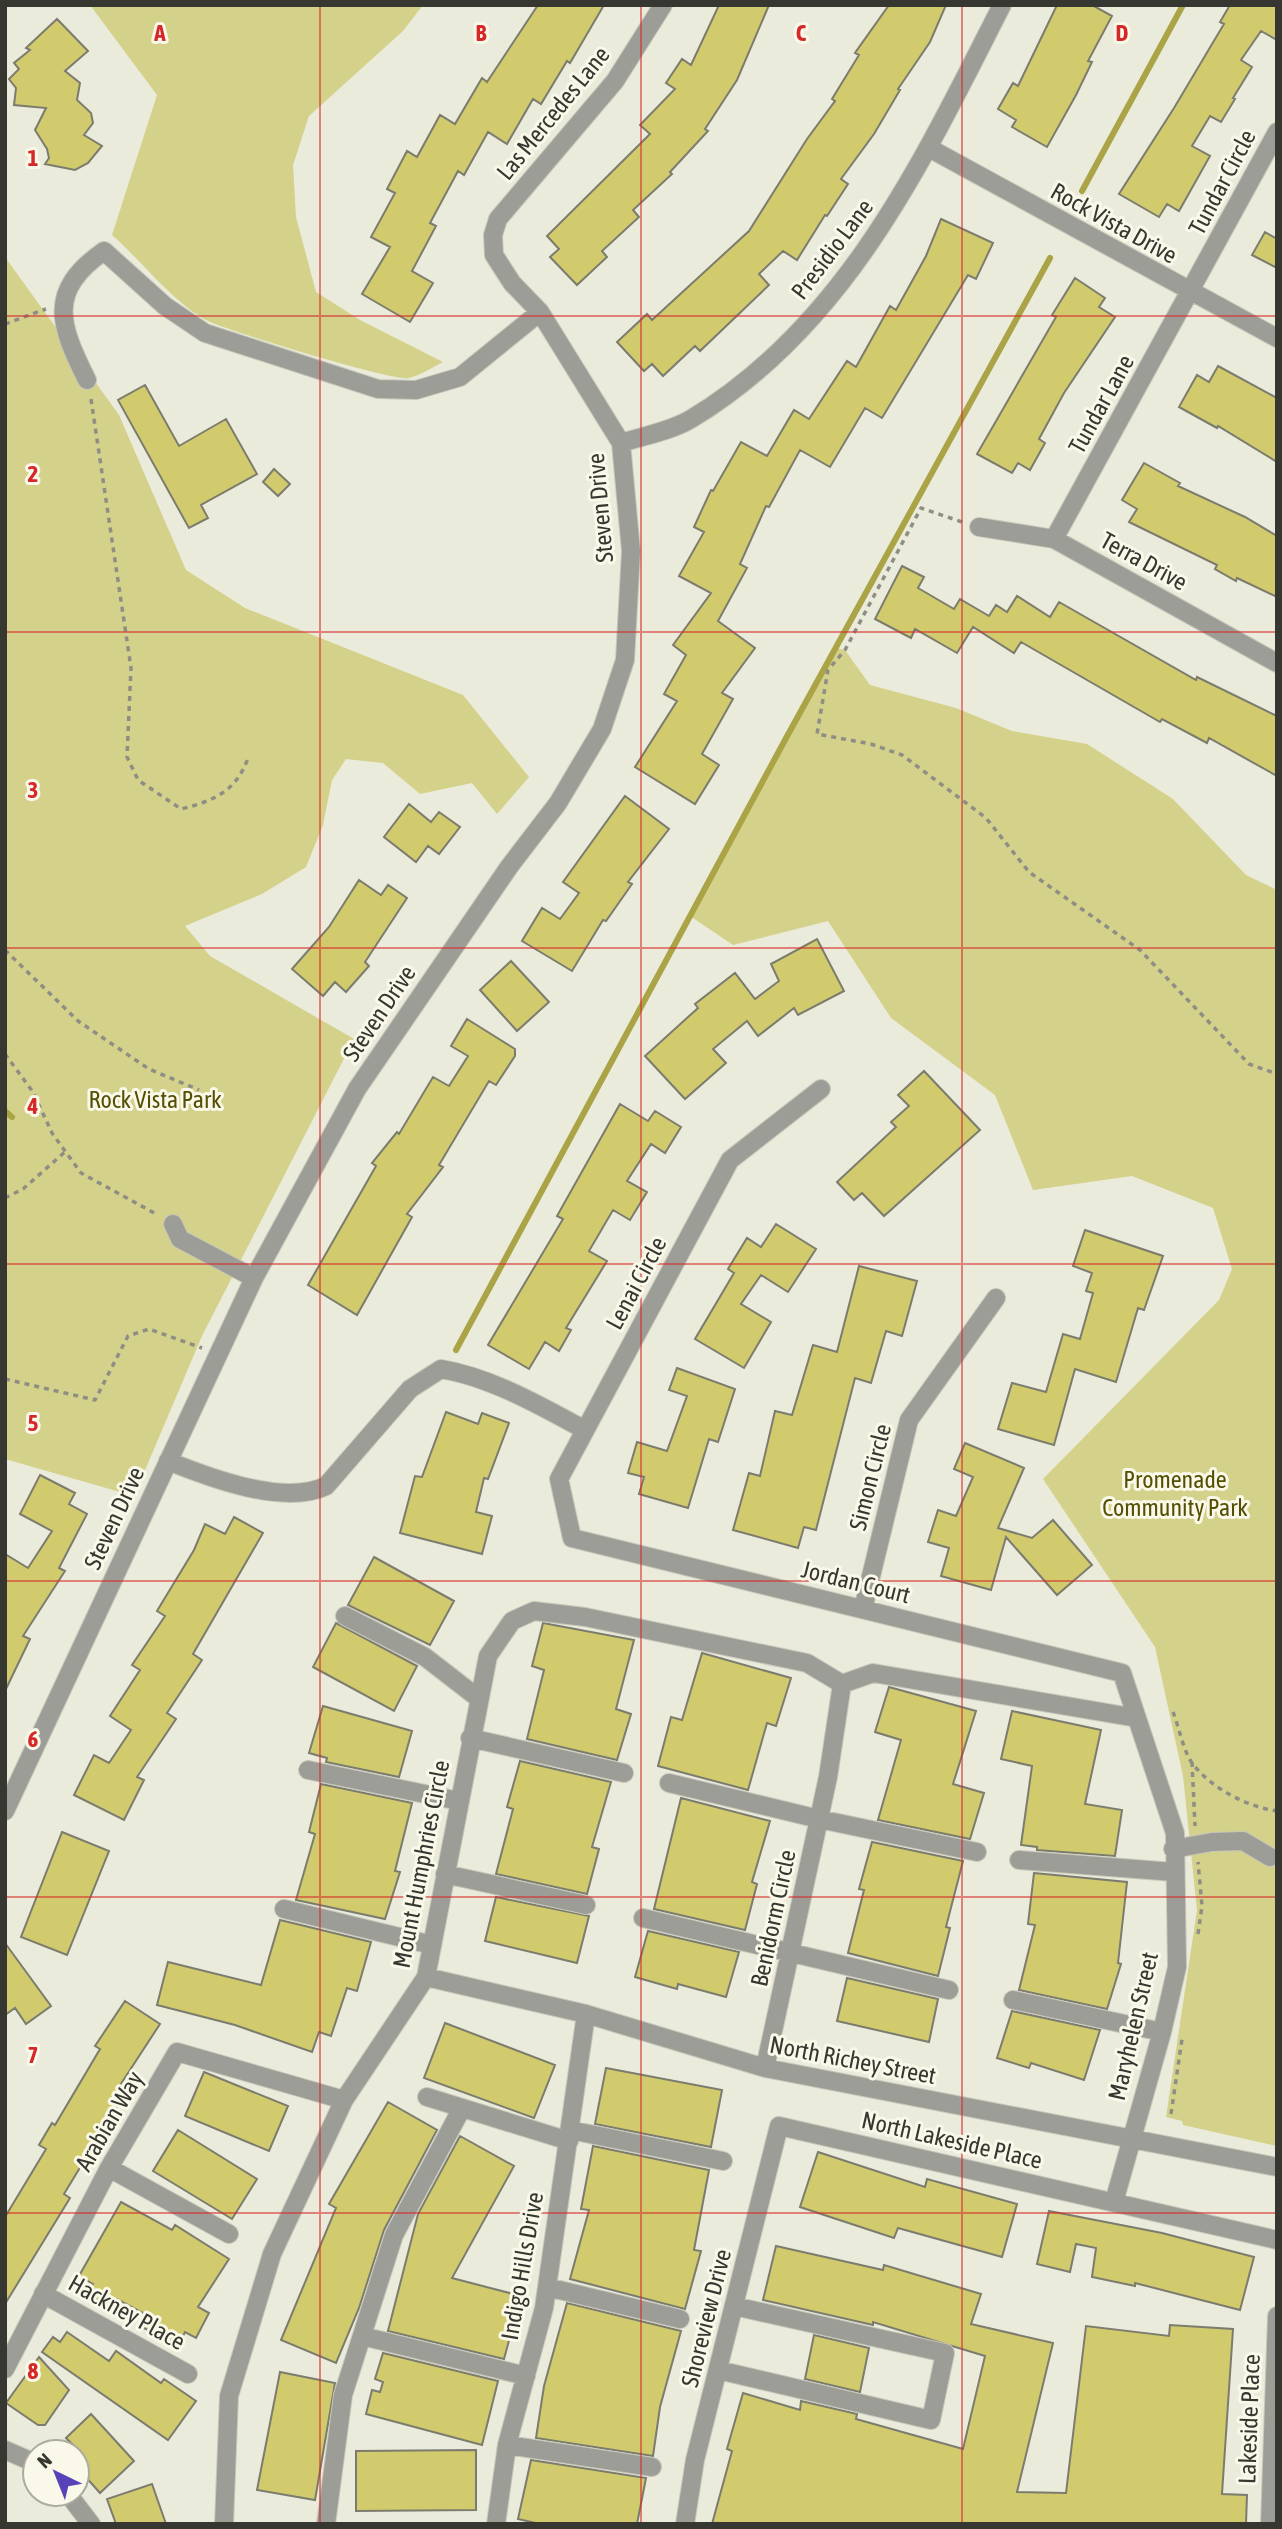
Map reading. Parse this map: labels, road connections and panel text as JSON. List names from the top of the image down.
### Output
{
  "streets": {
    "street": [
      "Las Mercedes Lane",
      "Tundar Circle",
      "Rock Vista Drive",
      "Presidio Lane",
      "Tundar Lane",
      "Steven Drive",
      "Terra Drive",
      "Lenai Circle",
      "Simon Circle",
      "Jordan Court",
      "Mount Humphries Circle",
      "Benidorm Circle",
      "Maryhelen Street",
      "North Richey Street",
      "Arabian Way",
      "North Lakeside Place",
      "Indigo Hills Drive",
      "Hackney Place",
      "Shoreview Drive",
      "Lakeside Place"
    ]
  },
  "crossings": [
    ["Las Mercedes Lane", "Steven Drive"],
    ["Tundar Circle", "Rock Vista Drive"],
    ["Tundar Circle", "Tundar Lane"],
    ["Rock Vista Drive", "Presidio Lane"],
    ["Rock Vista Drive", "Tundar Lane"],
    ["Presidio Lane", "Steven Drive"],
    ["Tundar Lane", "Terra Drive"],
    ["Lenai Circle", "Jordan Court"],
    ["Simon Circle", "Jordan Court"],
    ["Jordan Court", "Maryhelen Street"],
    ["Mount Humphries Circle", "Benidorm Circle"],
    ["Mount Humphries Circle", "North Richey Street"],
    ["Mount Humphries Circle", "Arabian Way"],
    ["Benidorm Circle", "North Richey Street"],
    ["Maryhelen Street", "North Richey Street"],
    ["North Richey Street", "Indigo Hills Drive"],
    ["Arabian Way", "Hackney Place"],
    ["North Lakeside Place", "Shoreview Drive"]
  ],
  "parks": ["Rock Vista Park", "Promenade Community Park"],
  "north": "top left",
  "grid": {
    "columns": [
      "A",
      "B",
      "C",
      "D"
    ],
    "rows": [
      "1",
      "2",
      "3",
      "4",
      "5",
      "6",
      "7",
      "8"
    ]
  }
}
